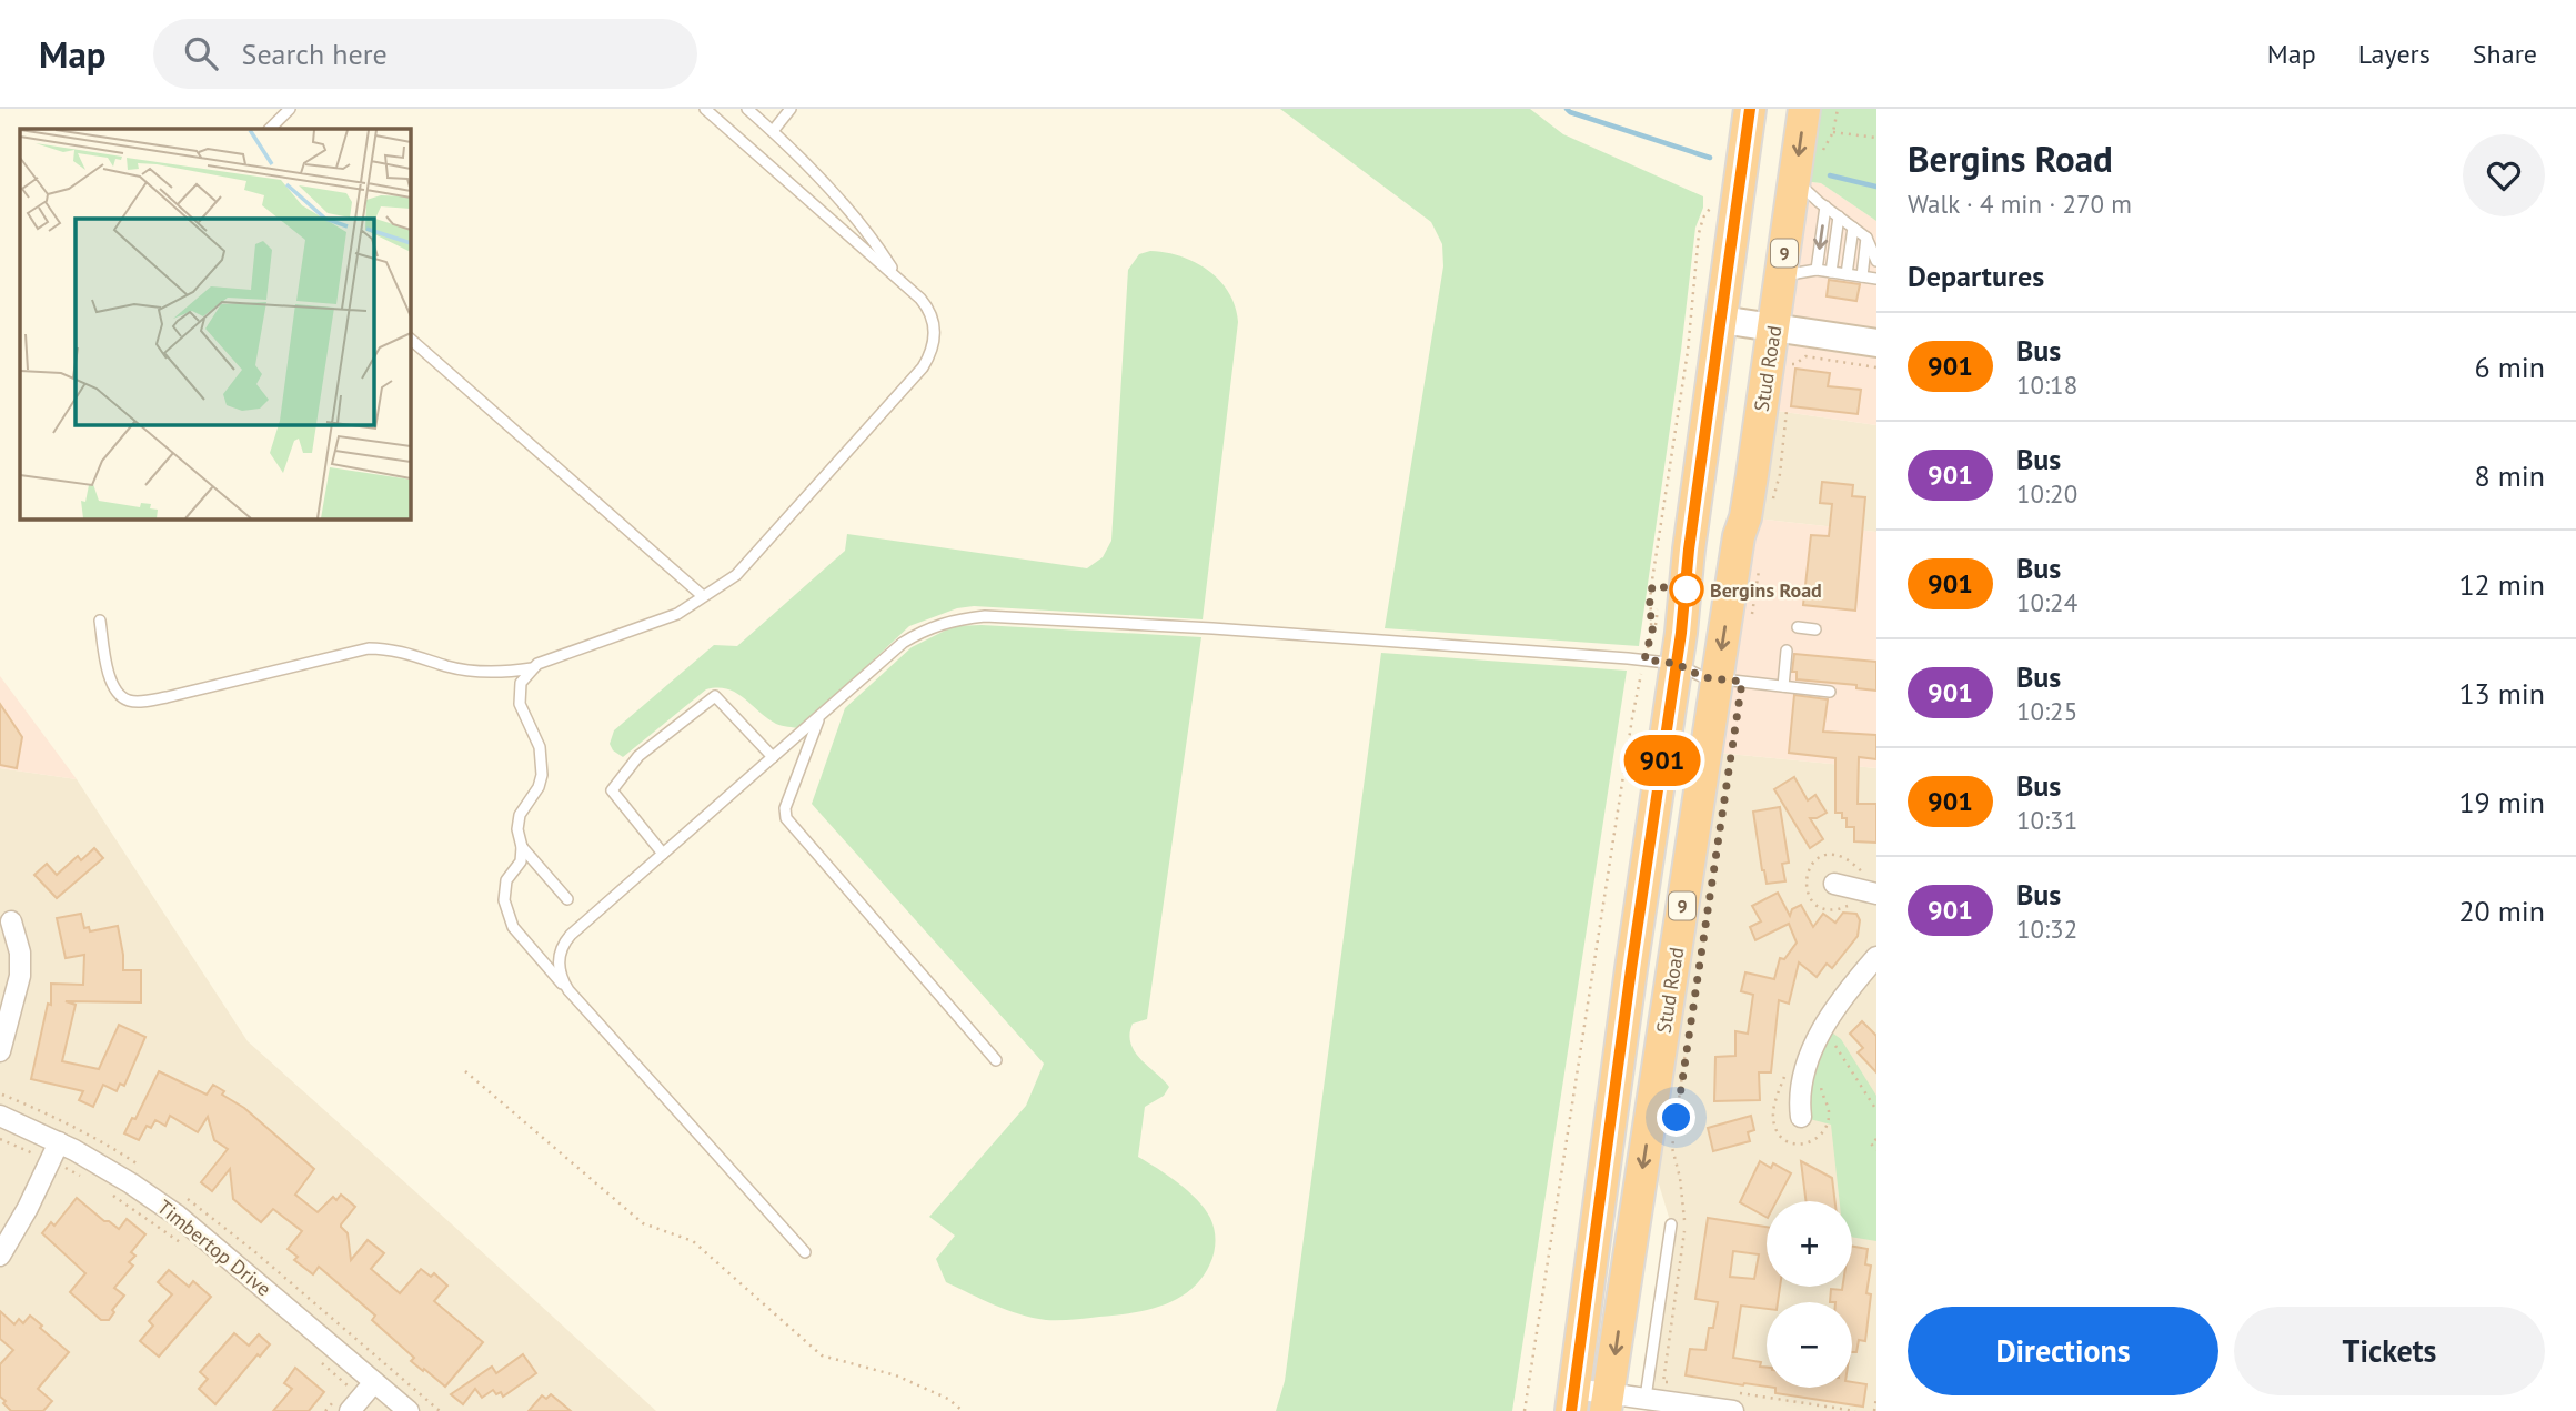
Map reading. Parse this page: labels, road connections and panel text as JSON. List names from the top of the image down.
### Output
{
  "streets": {
    "highway": ["9", "Stud Road"],
    "street": ["Timbertop Drive"]
  },
  "places": ["Bergins Road"],
  "lines": ["bus line 901"],
  "page": {
    "header": "Map",
    "search": "Search here",
    "nav": ["Map", "Layers", "Share"],
    "on_map": "901",
    "heading": [
      ["Bergins Road", "Walk · 4 min · 270 m"],
      "Departures"
    ],
    "list": [
      {
        "mark": "901",
        "name": "Bus",
        "note": "10:18",
        "value": "6 min"
      },
      {
        "mark": "901",
        "name": "Bus",
        "note": "10:20",
        "value": "8 min"
      },
      {
        "mark": "901",
        "name": "Bus",
        "note": "10:24",
        "value": "12 min"
      },
      {
        "mark": "901",
        "name": "Bus",
        "note": "10:25",
        "value": "13 min"
      },
      {
        "mark": "901",
        "name": "Bus",
        "note": "10:31",
        "value": "19 min"
      },
      {
        "mark": "901",
        "name": "Bus",
        "note": "10:32",
        "value": "20 min"
      }
    ],
    "map_buttons": ["+", "−"],
    "buttons": ["Directions", "Tickets"]
  }
}
